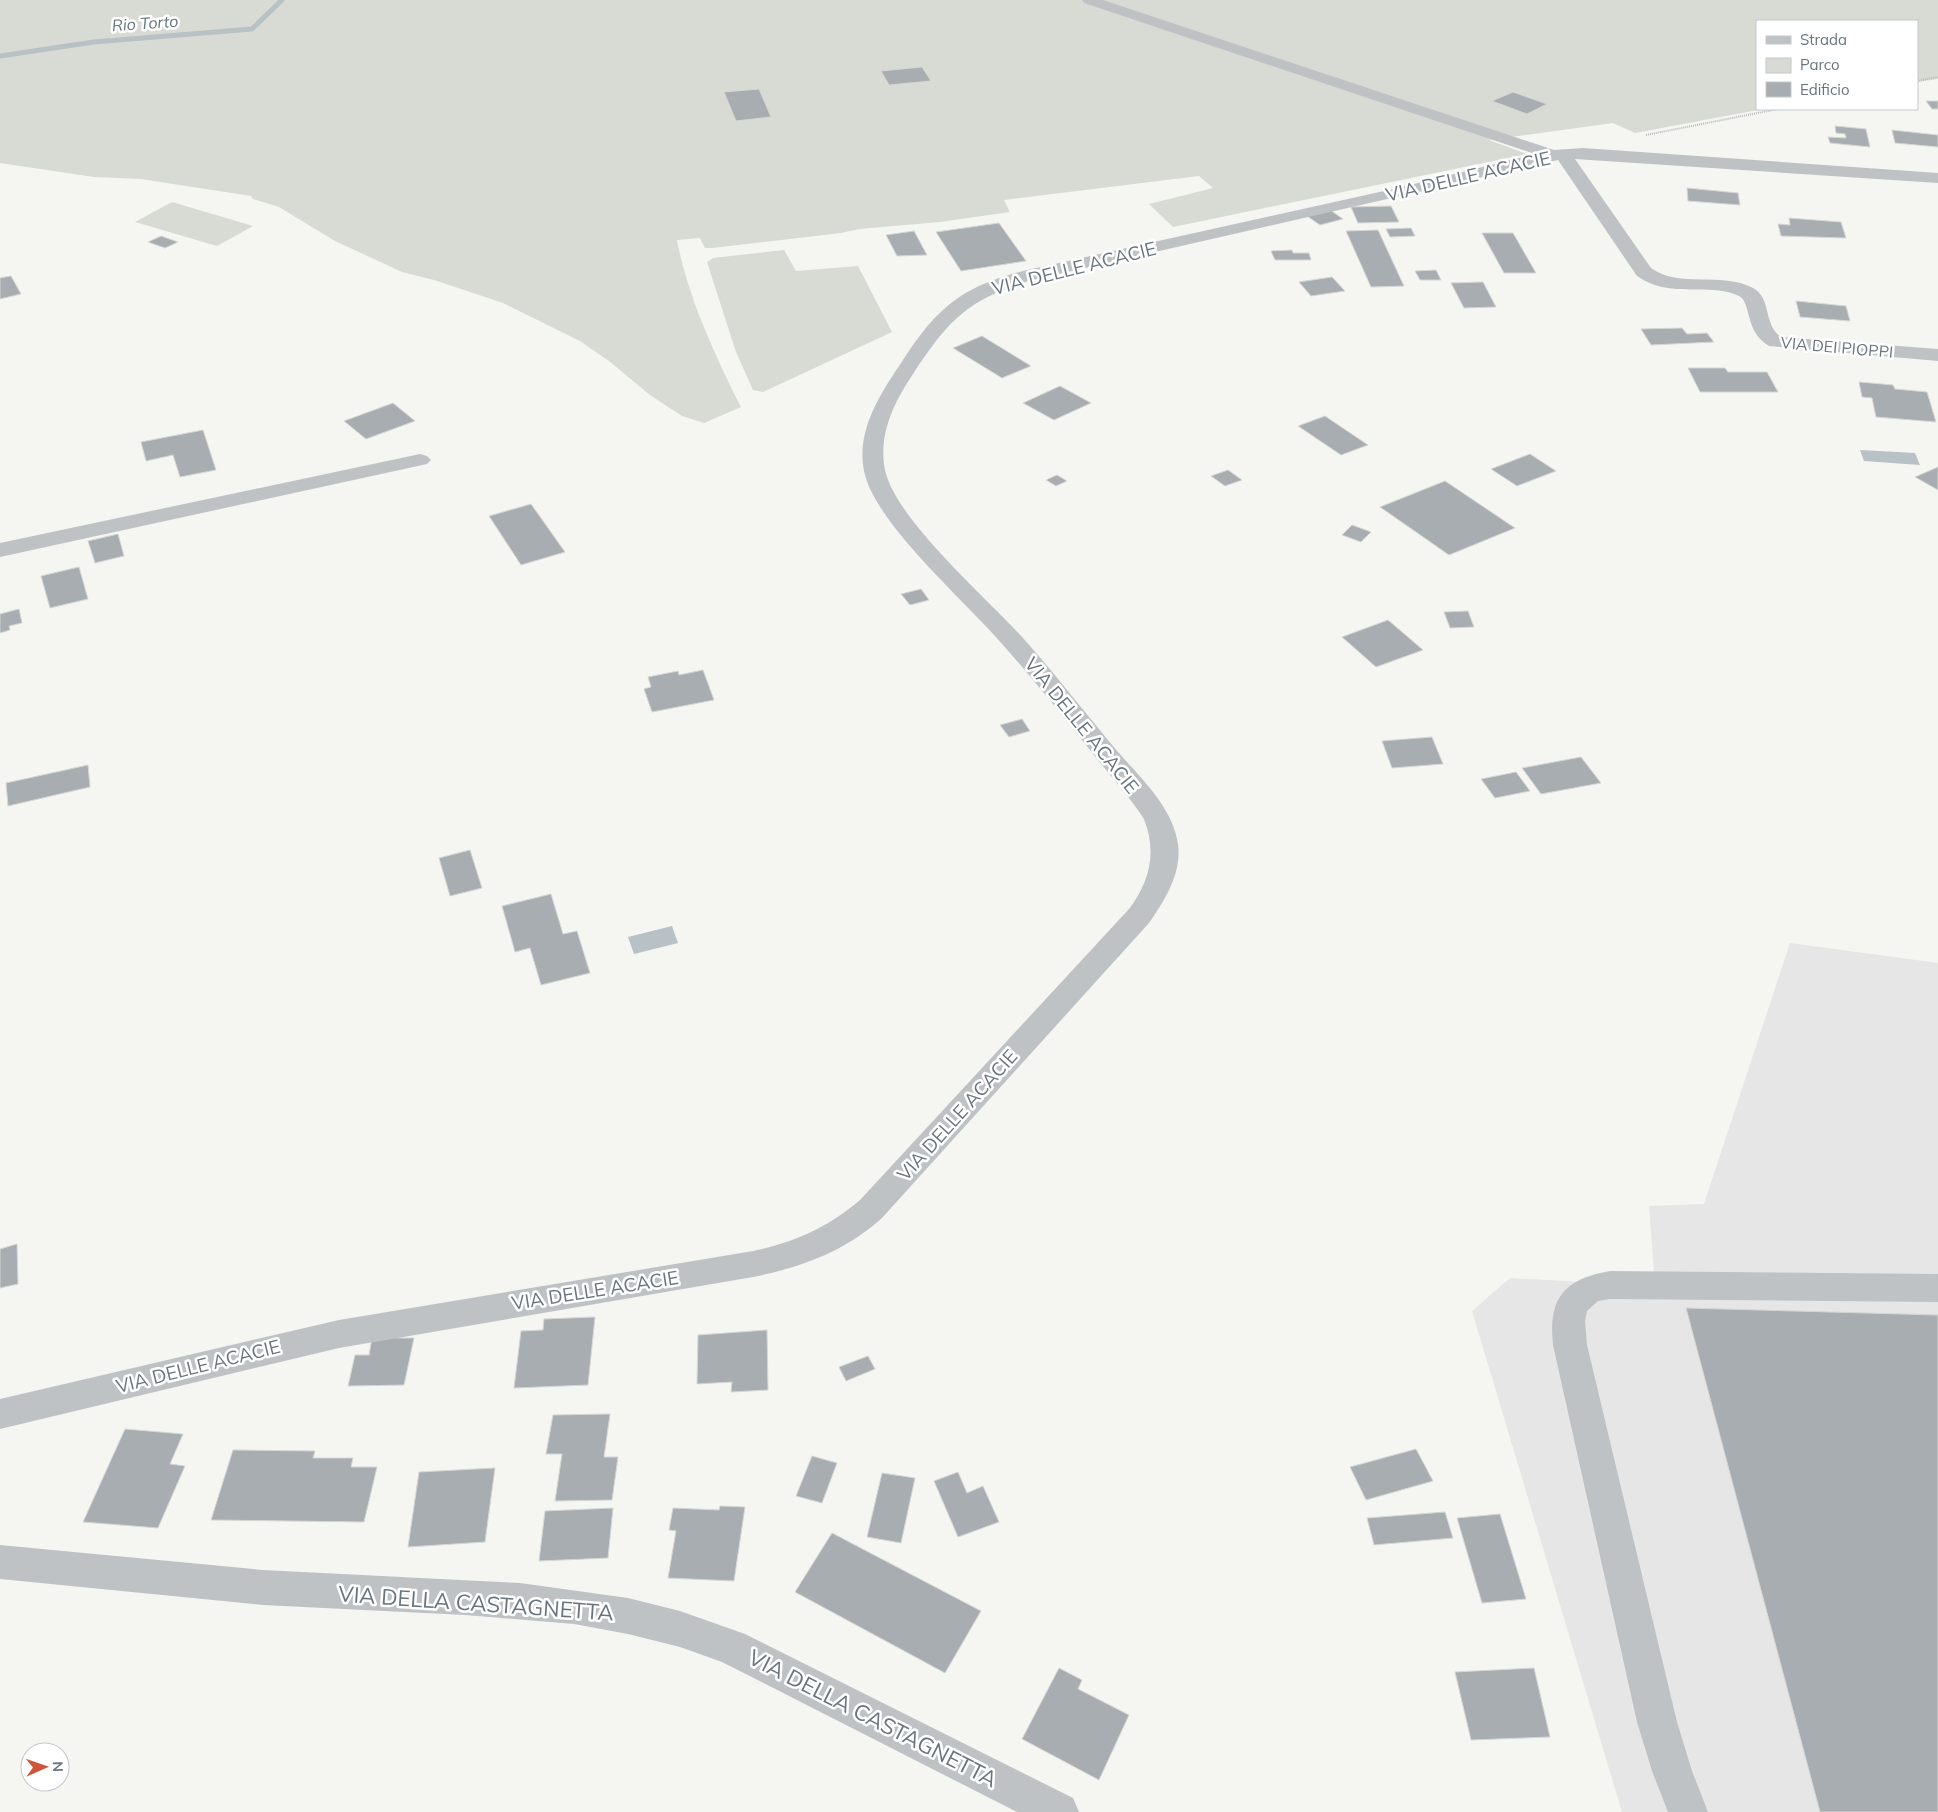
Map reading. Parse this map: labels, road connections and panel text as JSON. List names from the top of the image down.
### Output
{
  "streets": {
    "street": ["VIA DELLE ACACIE", "VIA DEI PIOPPI", "VIA DELLA CASTAGNETTA"]
  },
  "crossings": [
    ["VIA DELLE ACACIE", "VIA DEI PIOPPI"]
  ],
  "water": ["Rio Torto"],
  "legend": ["Strada", "Parco", "Edificio"],
  "north": "right"
}
